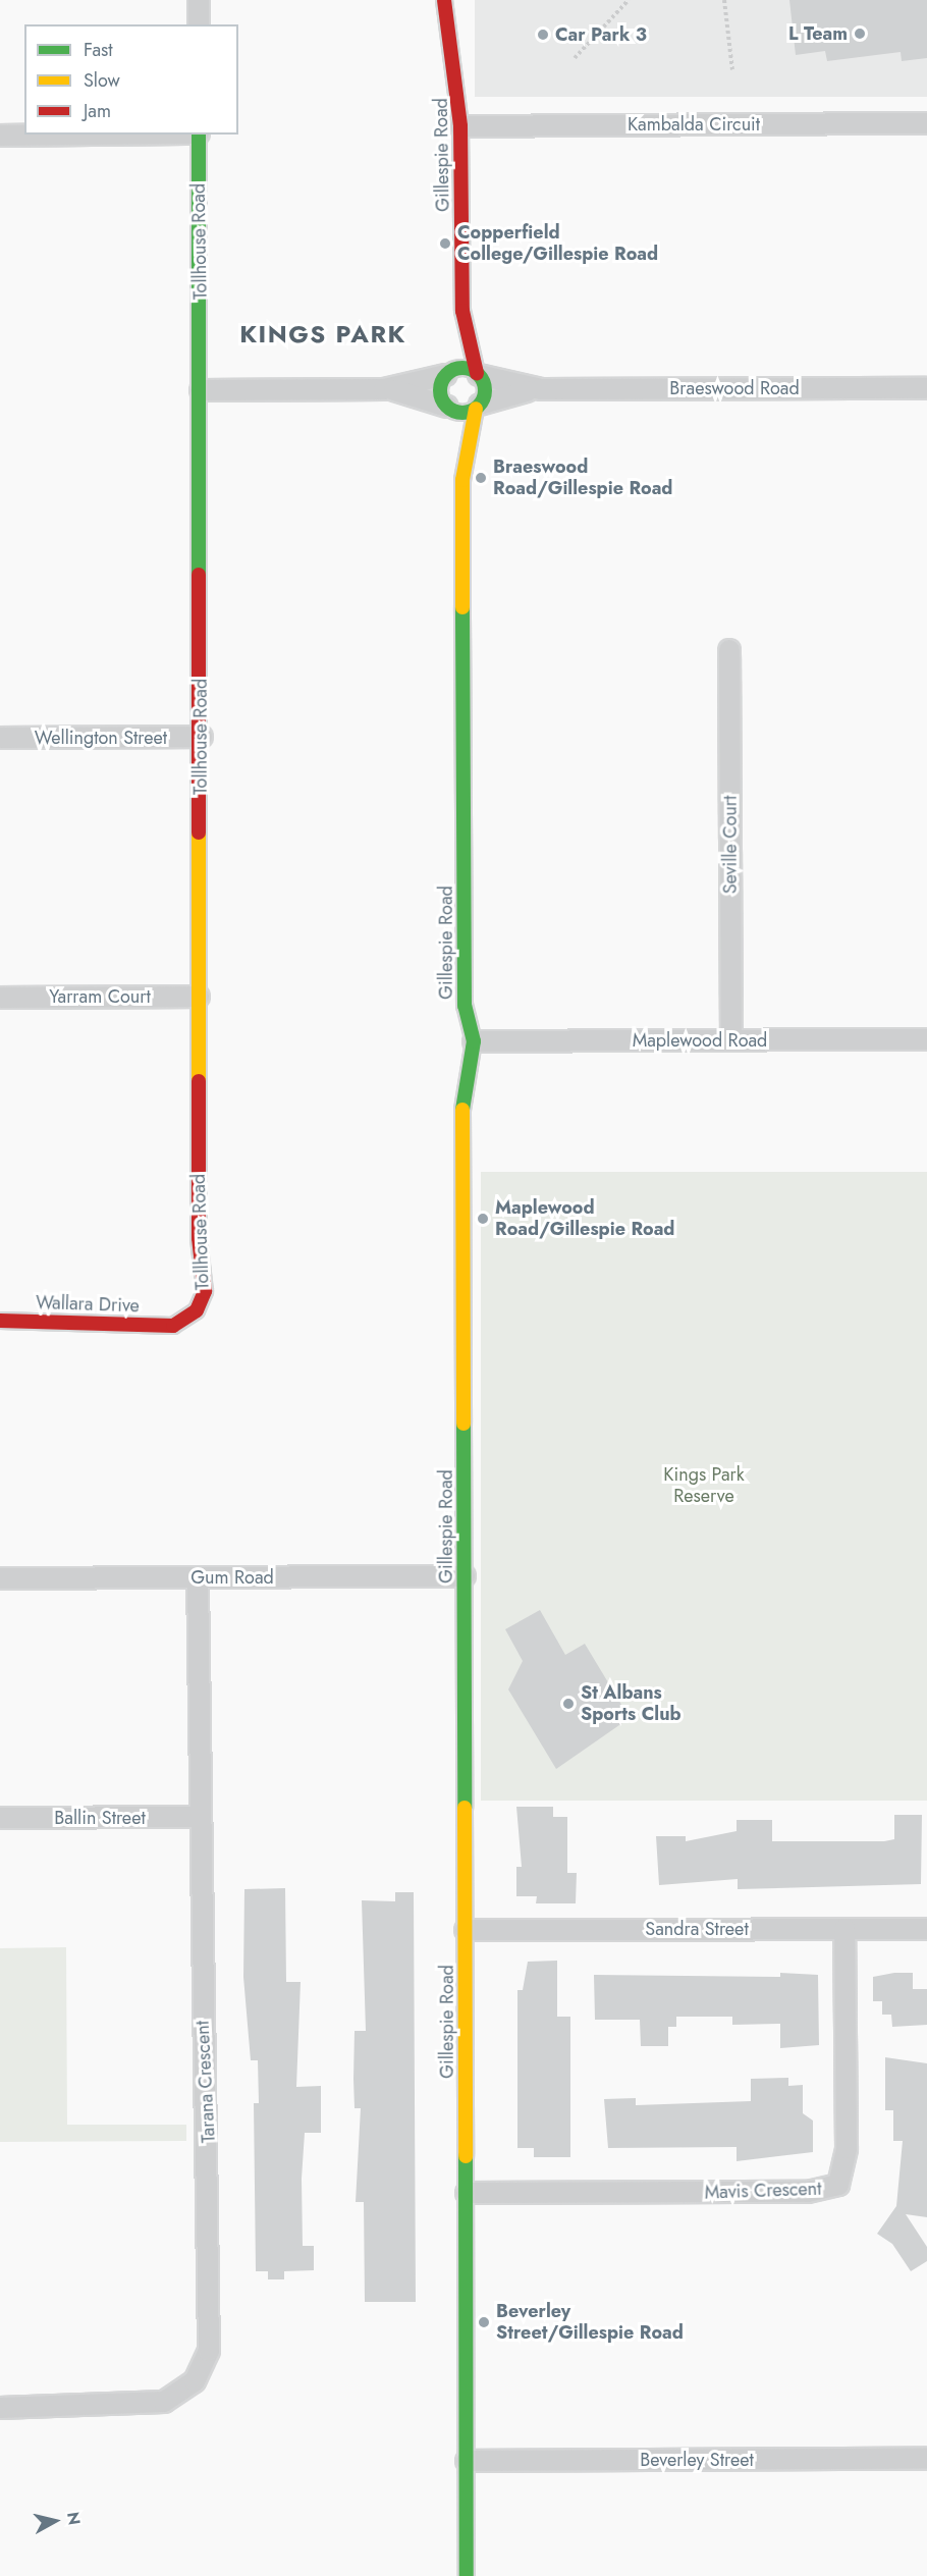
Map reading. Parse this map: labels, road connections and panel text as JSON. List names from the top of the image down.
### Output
{
  "streets": {
    "street": [
      "Kambalda Circuit",
      "Gillespie Road",
      "Tollhouse Road",
      "Braeswood Road",
      "Wellington Street",
      "Seville Court",
      "Yarram Court",
      "Maplewood Road",
      "Wallara Drive",
      "Gum Road",
      "Ballin Street",
      "Sandra Street",
      "Tarana Crescent",
      "Mavis Crescent",
      "Beverley Street"
    ]
  },
  "crossings": [
    ["Kambalda Circuit", "Gillespie Road"],
    ["Gillespie Road", "Braeswood Road"],
    ["Gillespie Road", "Maplewood Road"],
    ["Gillespie Road", "Gum Road"],
    ["Gillespie Road", "Sandra Street"],
    ["Gillespie Road", "Mavis Crescent"],
    ["Gillespie Road", "Beverley Street"],
    ["Tollhouse Road", "Wellington Street"],
    ["Tollhouse Road", "Yarram Court"],
    ["Tollhouse Road", "Wallara Drive"],
    ["Seville Court", "Maplewood Road"],
    ["Gum Road", "Tarana Crescent"],
    ["Ballin Street", "Tarana Crescent"],
    ["Sandra Street", "Mavis Crescent"]
  ],
  "districts": ["KINGS PARK"],
  "parks": ["Kings Park Reserve"],
  "places": [
    "L Team",
    "Car Park 3",
    "Copperfield College/Gillespie Road",
    "Braeswood Road/Gillespie Road",
    "Maplewood Road/Gillespie Road",
    "St Albans Sports Club",
    "Beverley Street/Gillespie Road"
  ],
  "legend": ["Fast", "Slow", "Jam"],
  "north": "right"
}
